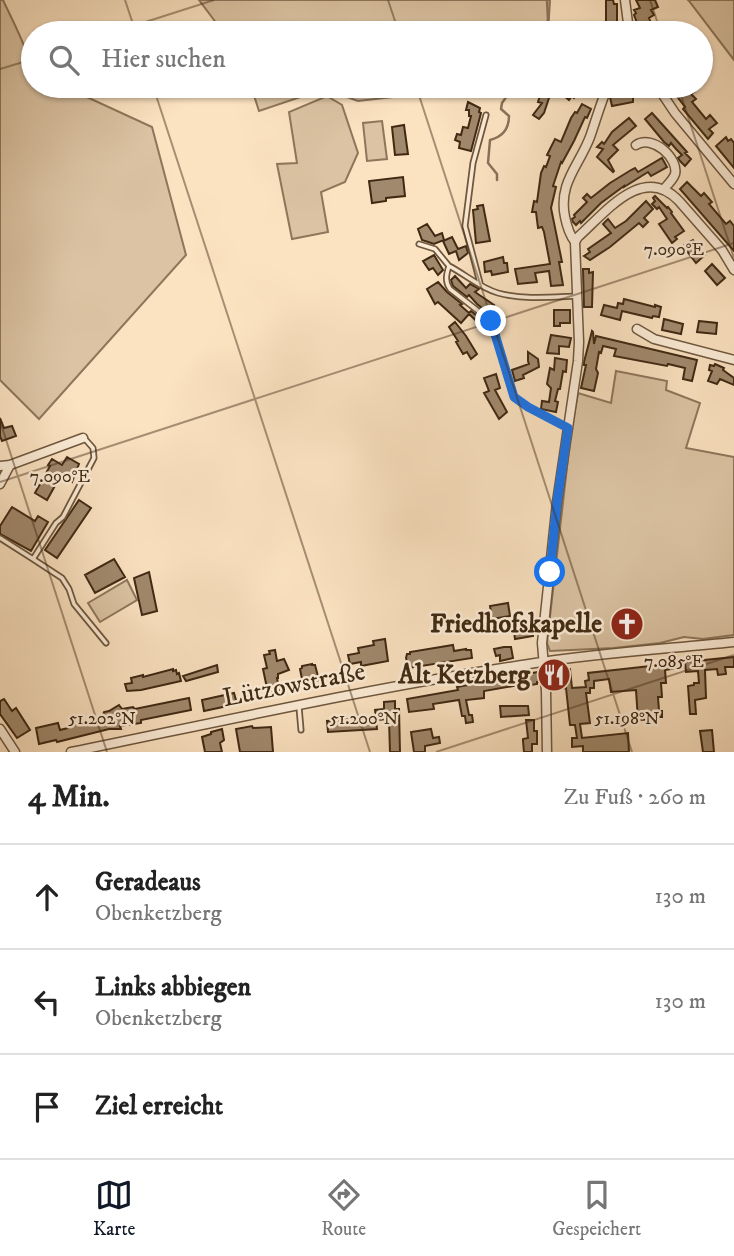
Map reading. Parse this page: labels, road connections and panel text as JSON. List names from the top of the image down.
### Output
{
  "streets": {
    "street": ["Lützowstraße"]
  },
  "places": {
    "church": ["Friedhofskapelle"],
    "restaurant": ["Alt Ketzberg"]
  },
  "page": {
    "search": "Hier suchen",
    "heading": ["4 Min.", "Zu Fuß · 260 m"],
    "list": [
      ["Geradeaus", "Obenketzberg", "130 m"],
      ["Links abbiegen", "Obenketzberg", "130 m"],
      "Ziel erreicht"
    ],
    "nav": ["Karte", "Route", "Gespeichert"]
  },
  "coordinates": [
    "7.090°E",
    "7.085°E",
    "51.202°N",
    "51.200°N",
    "51.198°N"
  ]
}
